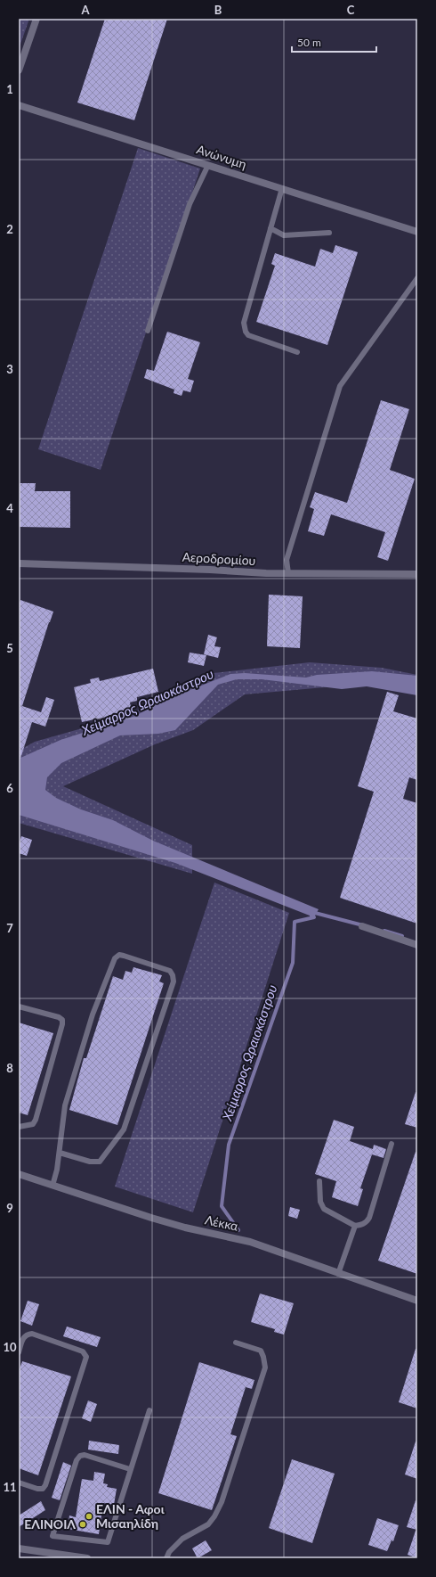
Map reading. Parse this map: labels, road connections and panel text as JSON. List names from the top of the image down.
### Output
{
  "streets": {
    "street": ["Ανώνυμη", "Αεροδρομίου", "Λέκκα"]
  },
  "water": ["Χείμαρρος Ωραιοκάστρου"],
  "places": ["ΕΛΙΝ - Αφοι Μισαηλίδη", "ΕΛΙΝΟΙΛ"],
  "scale_bar": "50 m",
  "grid": {
    "columns": ["A", "B", "C"],
    "rows": [
      "1",
      "2",
      "3",
      "4",
      "5",
      "6",
      "7",
      "8",
      "9",
      "10",
      "11"
    ]
  }
}
